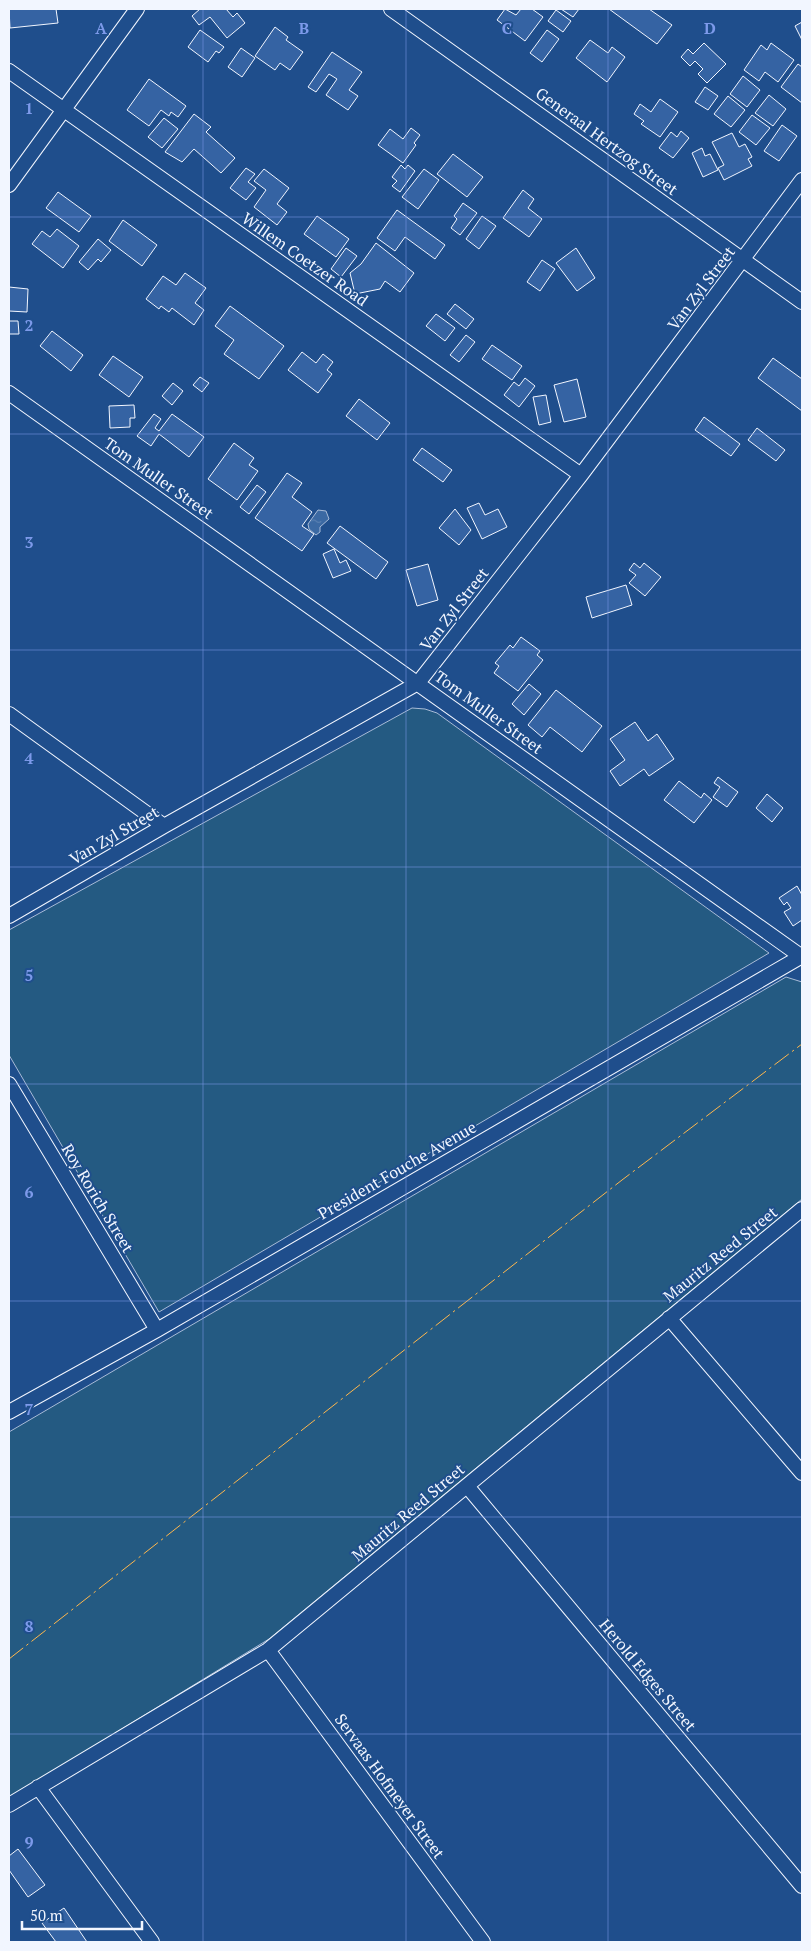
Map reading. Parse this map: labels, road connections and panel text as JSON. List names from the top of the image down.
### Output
{
  "streets": {
    "street": [
      "Generaal Hertzog Street",
      "Willem Coetzer Road",
      "Van Zyl Street",
      "Tom Muller Street",
      "President Fouche Avenue",
      "Roy Rorich Street",
      "Mauritz Reed Street",
      "Herold Edges Street",
      "Servaas Hofmeyer Street"
    ]
  },
  "crossings": [
    ["Generaal Hertzog Street", "Van Zyl Street"],
    ["Willem Coetzer Road", "Van Zyl Street"],
    ["Van Zyl Street", "Tom Muller Street"],
    ["Tom Muller Street", "President Fouche Avenue"],
    ["President Fouche Avenue", "Roy Rorich Street"],
    ["Mauritz Reed Street", "Herold Edges Street"],
    ["Mauritz Reed Street", "Servaas Hofmeyer Street"]
  ],
  "scale_bar": "50 m",
  "grid": {
    "columns": [
      "A",
      "B",
      "C",
      "D"
    ],
    "rows": [
      "1",
      "2",
      "3",
      "4",
      "5",
      "6",
      "7",
      "8",
      "9"
    ]
  }
}
